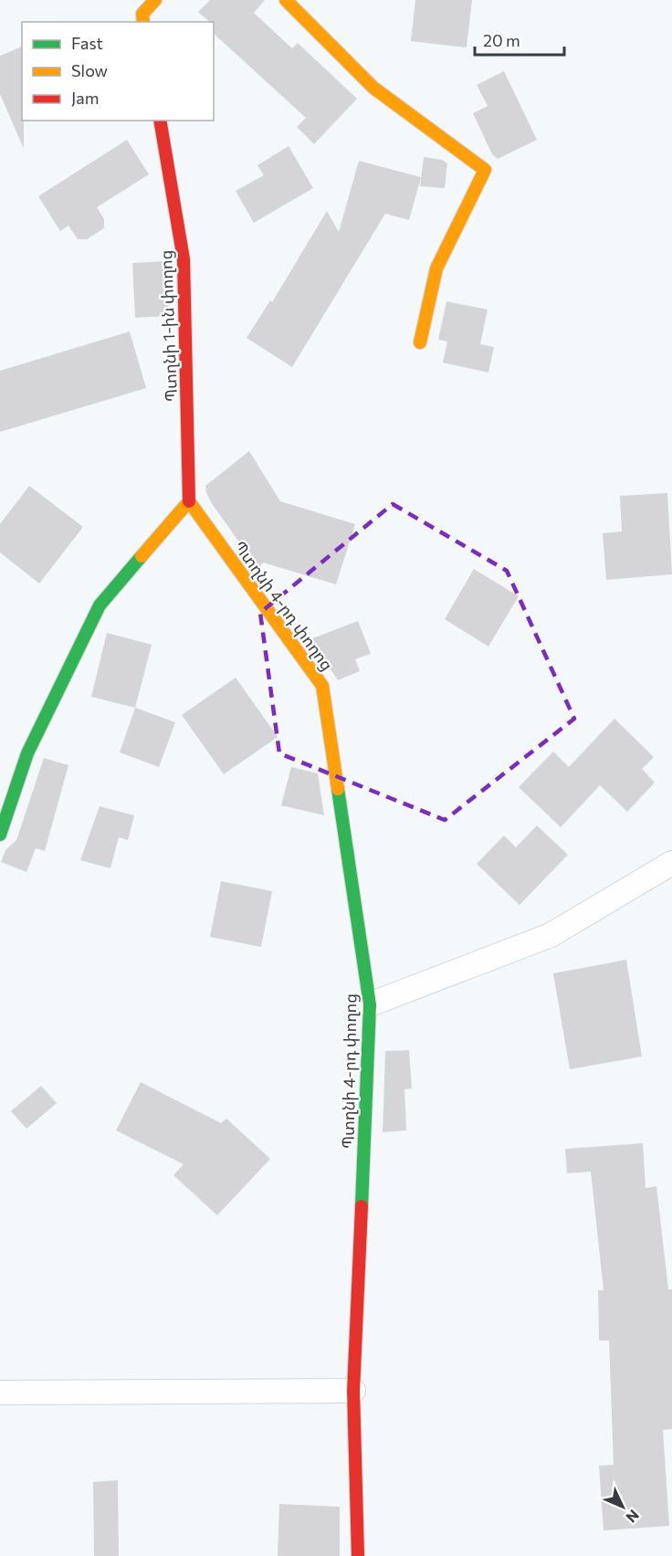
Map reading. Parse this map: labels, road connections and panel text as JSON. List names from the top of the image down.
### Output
{
  "streets": {
    "street": ["Պտղնի 1-ին փողոց", "Պտղնի 4-րդ փողոց"]
  },
  "crossings": [
    ["Պտղնի 1-ին փողոց", "Պտղնի 4-րդ փողոց"]
  ],
  "legend": ["Fast", "Slow", "Jam"],
  "scale_bar": "20 m",
  "north": "bottom right"
}
